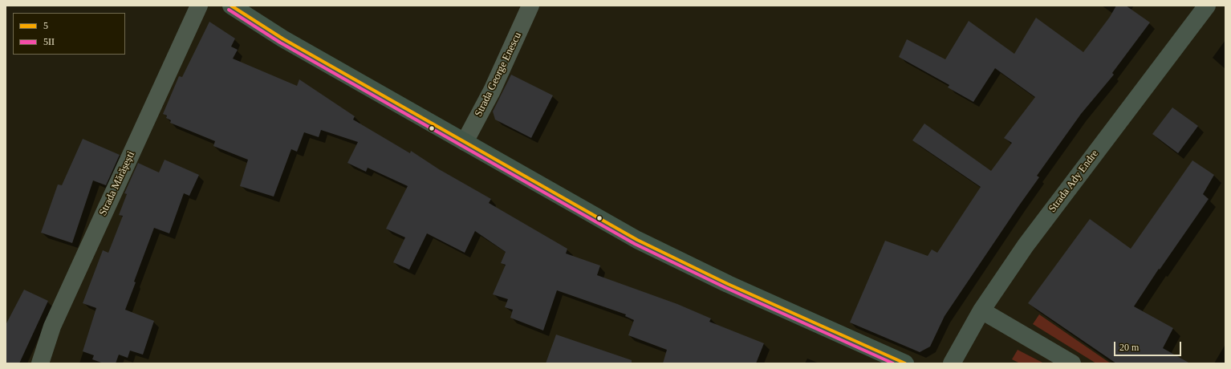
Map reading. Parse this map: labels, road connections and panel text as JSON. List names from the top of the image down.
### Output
{
  "streets": {
    "main road": ["Strada Ady Endre"],
    "street": ["Strada George Enescu", "Strada Mărășești"]
  },
  "lines": ["transit line 5", "transit line 5II"],
  "legend": ["5", "5II"],
  "scale_bar": "20 m"
}
